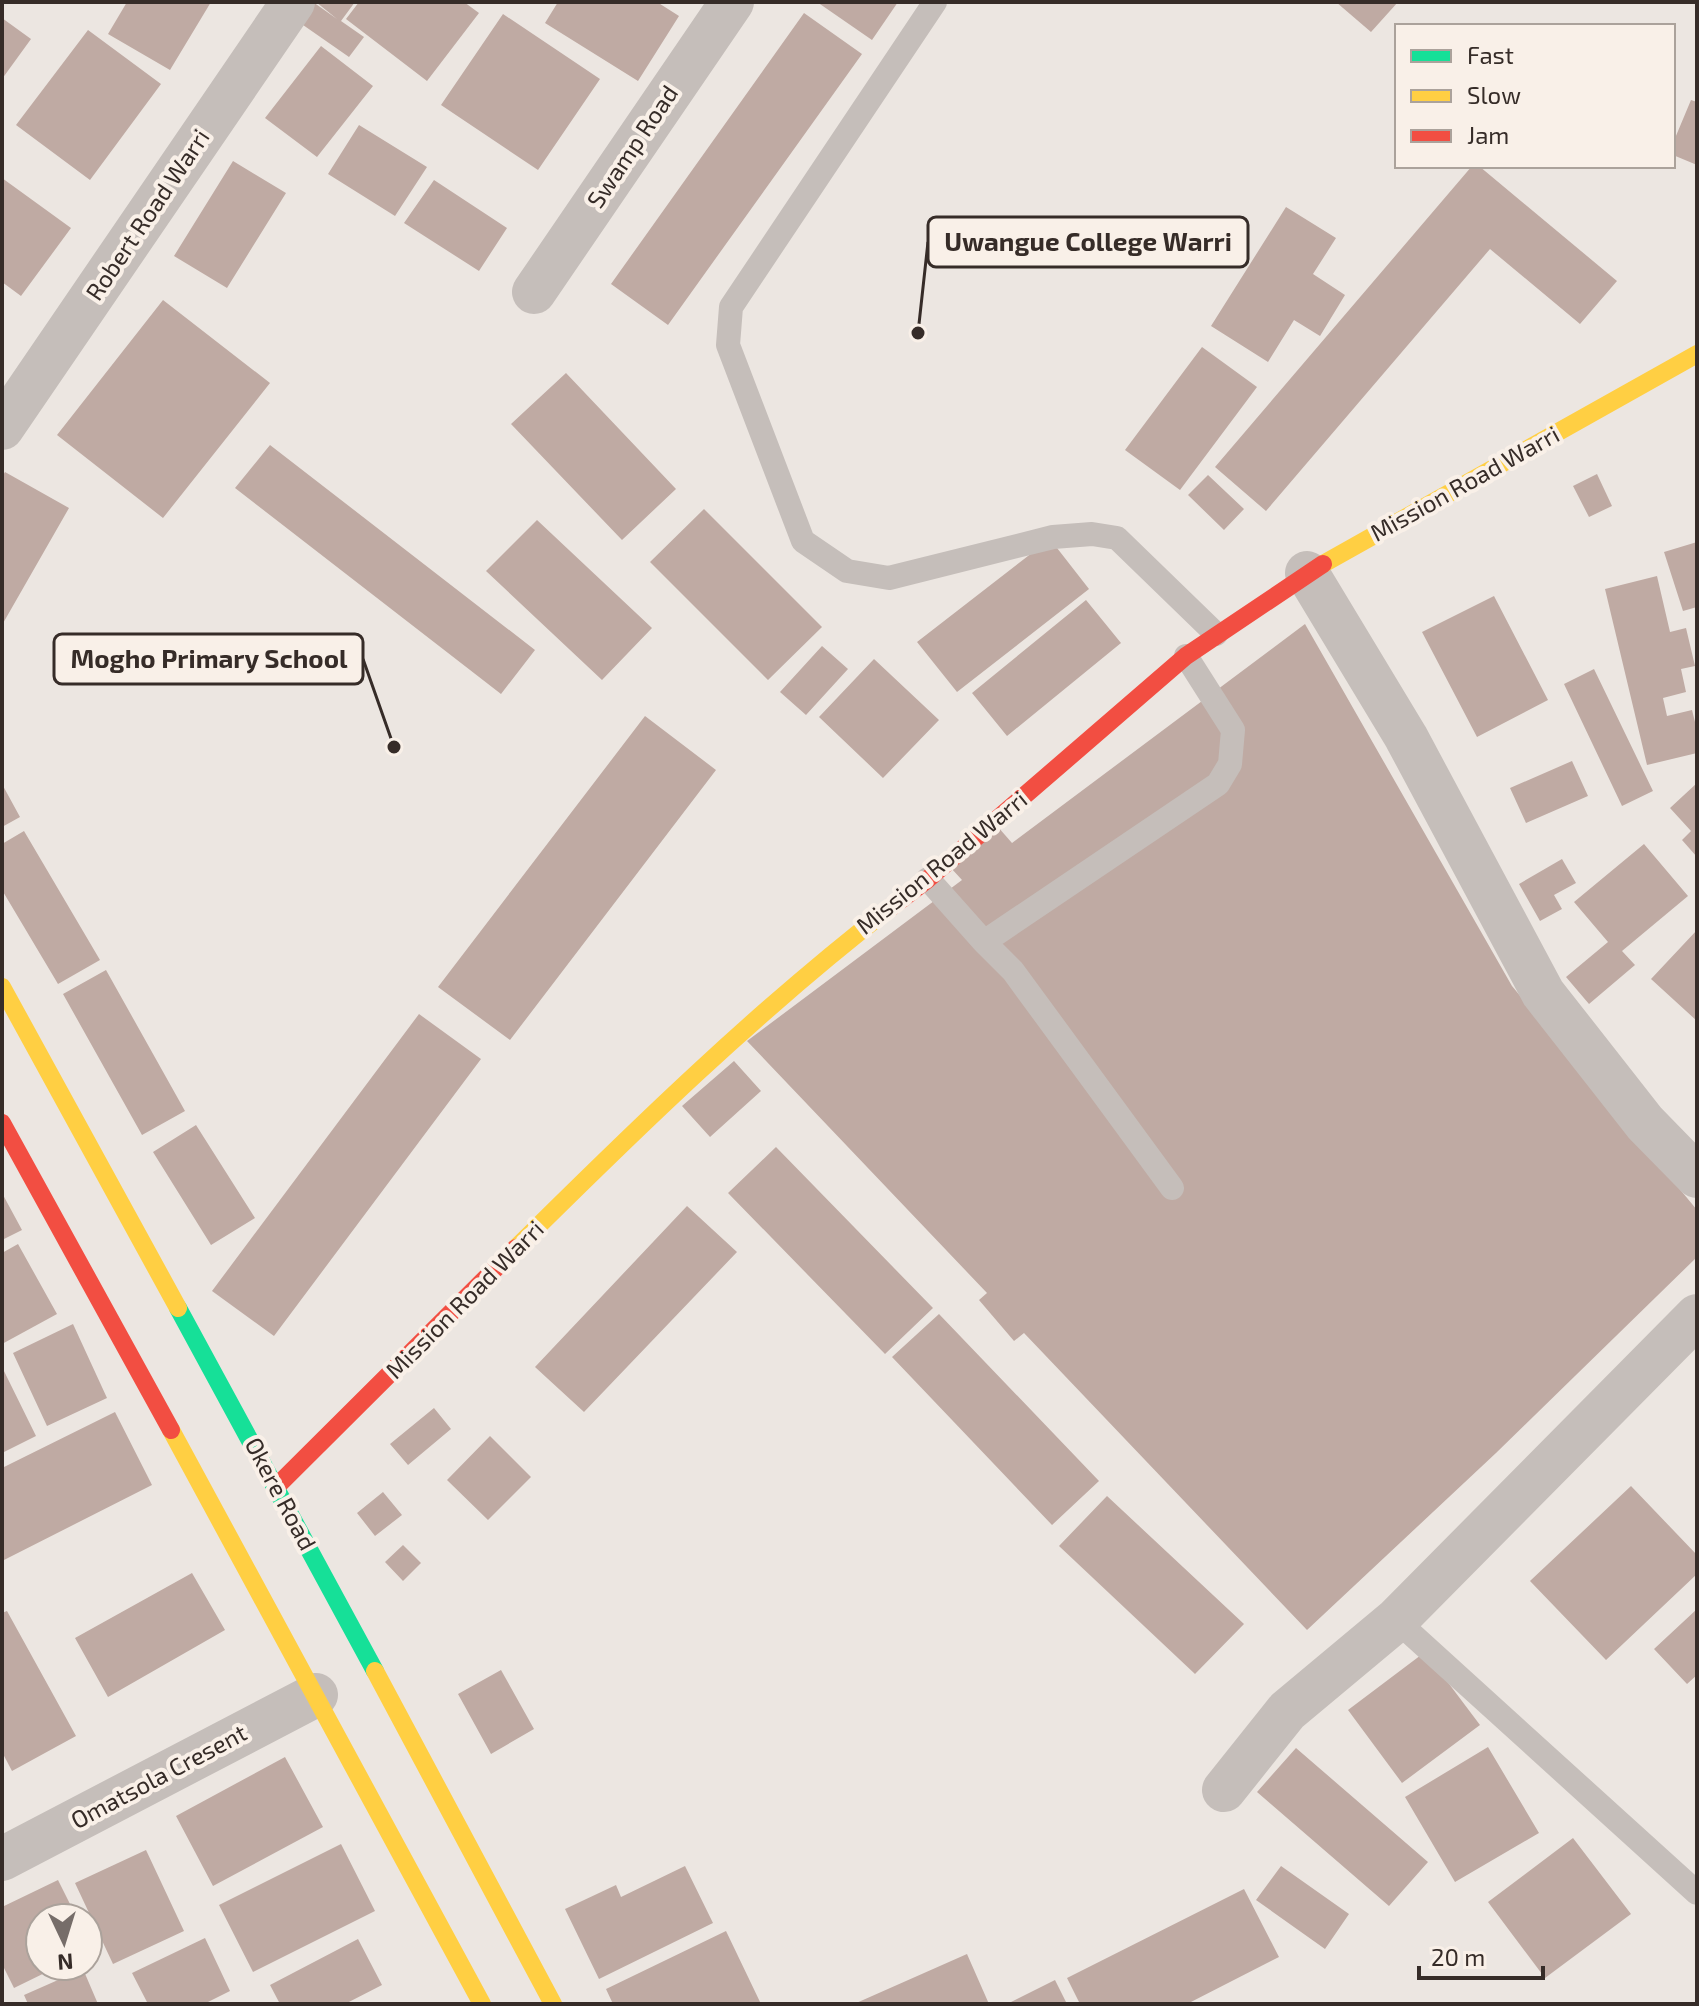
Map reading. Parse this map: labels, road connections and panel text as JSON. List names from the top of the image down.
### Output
{
  "streets": {
    "main road": ["Mission Road Warri", "Okere Road"],
    "street": ["Swamp Road", "Robert Road Warri", "Omatsola Cresent"]
  },
  "crossings": [
    ["Mission Road Warri", "Okere Road"]
  ],
  "places": ["Uwangue College Warri", "Mogho Primary School"],
  "legend": ["Fast", "Slow", "Jam"],
  "scale_bar": "20 m",
  "north": "bottom"
}
